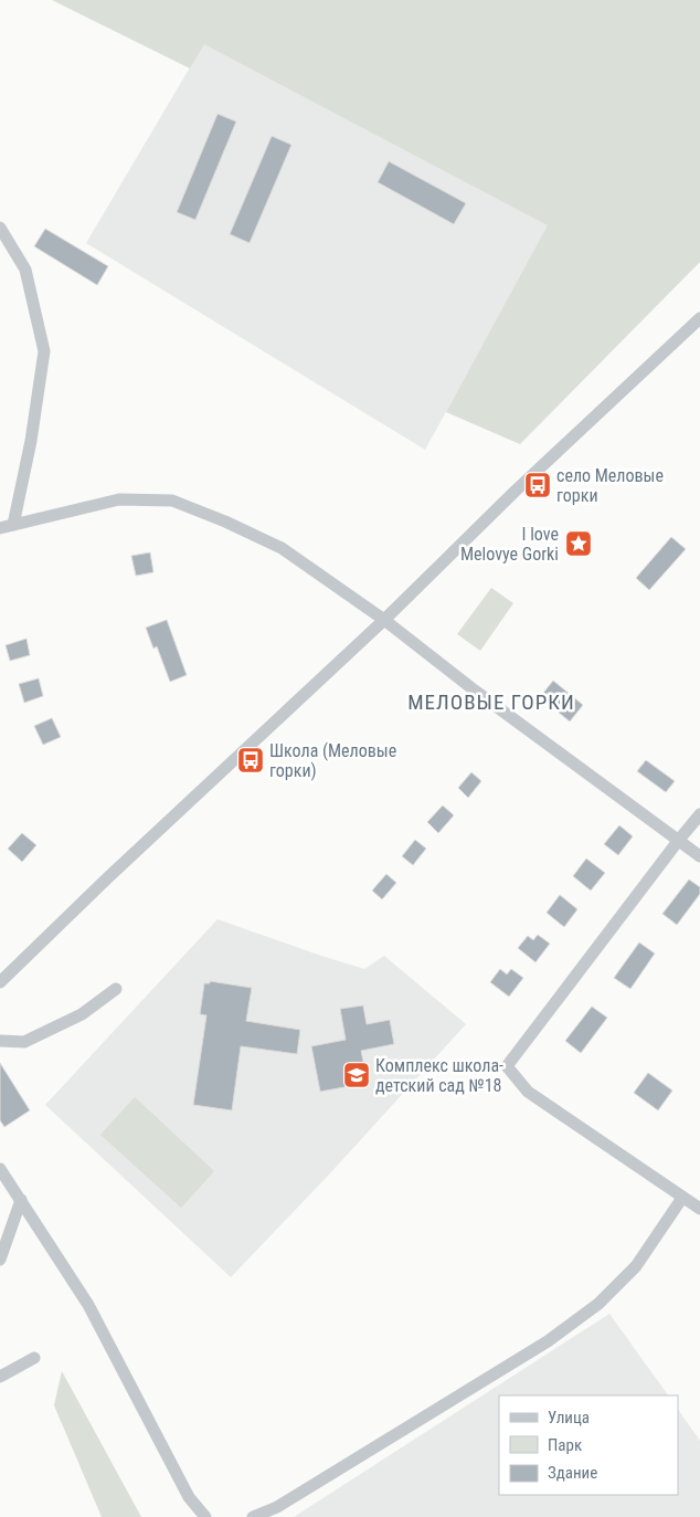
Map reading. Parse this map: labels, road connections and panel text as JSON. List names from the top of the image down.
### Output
{
  "districts": ["МЕЛОВЫЕ ГОРКИ"],
  "places": {
    "bus stop": ["село Меловые горки", "Школа (Меловые горки)"],
    "place": ["I love Melovye Gorki"],
    "school or university": ["Комплекс школа- детский сад №18"]
  },
  "legend": ["Улица", "Парк", "Здание"]
}
